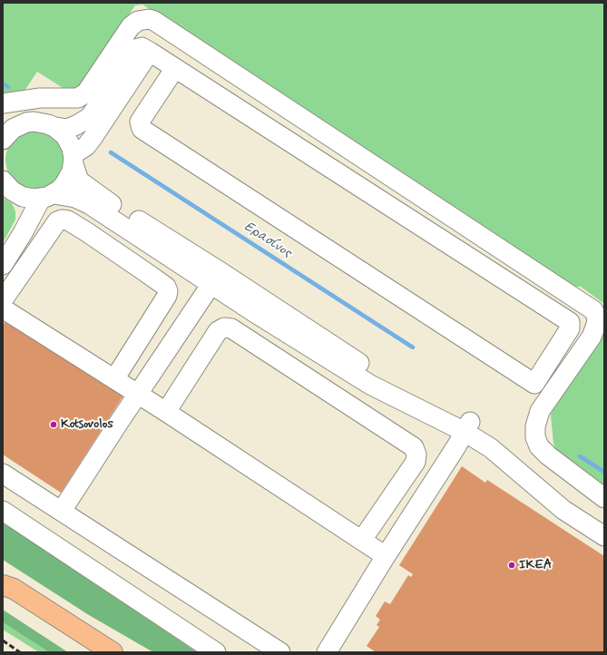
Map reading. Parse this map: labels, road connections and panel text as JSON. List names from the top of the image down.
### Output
{
  "water": ["Ερασίνος"],
  "places": ["Kotsovolos", "IKEA"]
}
